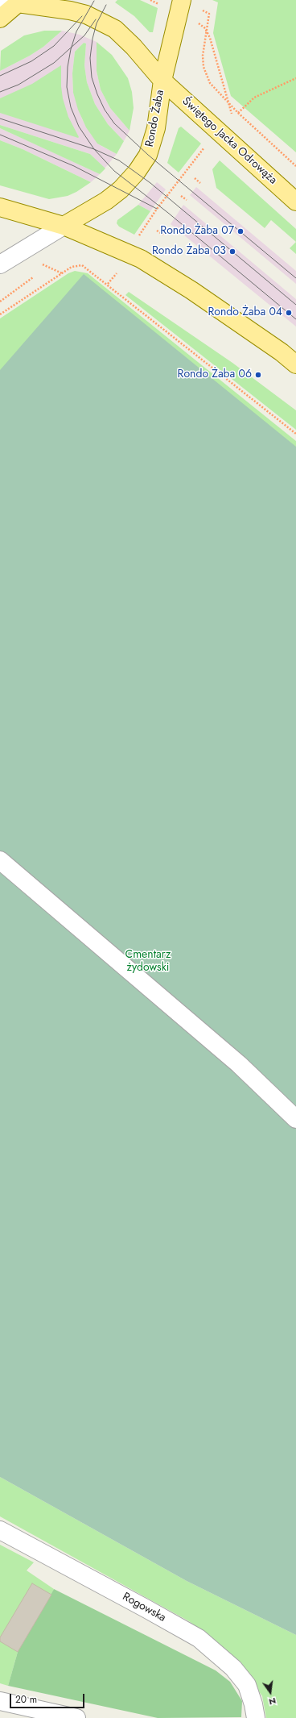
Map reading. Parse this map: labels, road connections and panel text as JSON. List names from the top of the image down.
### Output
{
  "streets": {
    "main road": ["Rondo Żaba", "Świętego Jacka Odrowąża"],
    "street": ["Rogowska"]
  },
  "crossings": [
    ["Rondo Żaba", "Świętego Jacka Odrowąża"]
  ],
  "parks": ["Cmentarz żydowski"],
  "places": [
    "Rondo Żaba 07",
    "Rondo Żaba 03",
    "Rondo Żaba 04",
    "Rondo Żaba 06"
  ],
  "scale_bar": "20 m",
  "north": "bottom"
}
